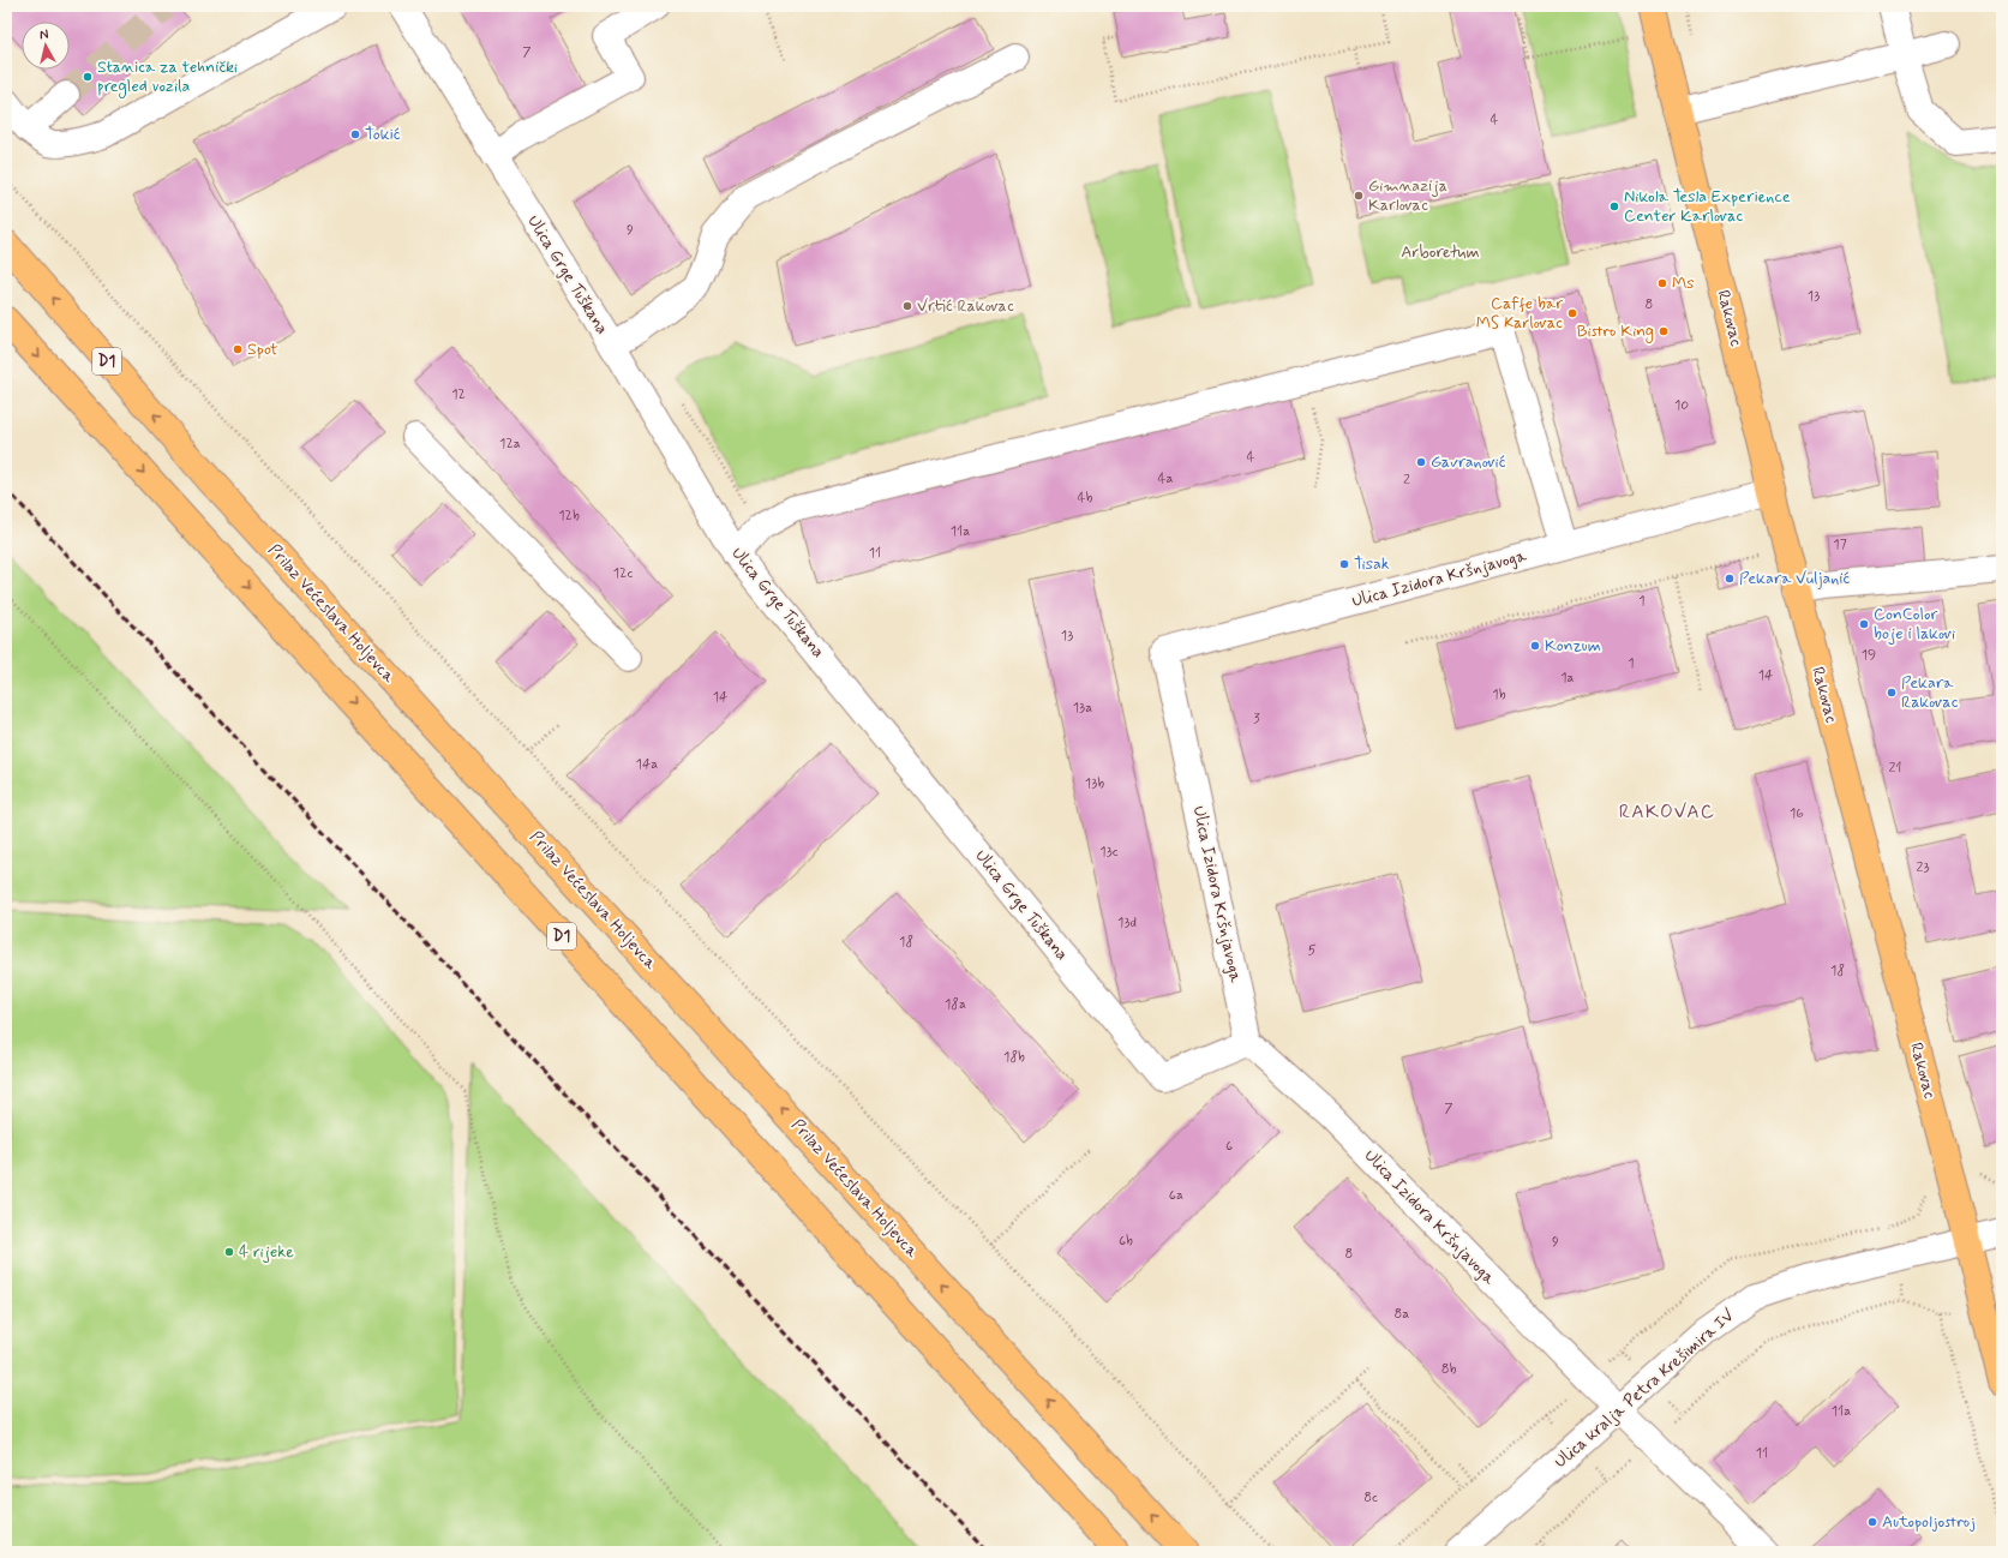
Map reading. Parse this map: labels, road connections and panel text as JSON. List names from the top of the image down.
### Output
{
  "streets": {
    "main road": ["Rakovac", "D1", "Prilaz Većeslava Holjevca"],
    "street": ["Ulica Grge Tuškana", "Ulica Izidora Kršnjavoga", "Ulica kralja Petra Krešimira IV"]
  },
  "crossings": [
    ["Ulica Grge Tuškana", "Ulica Izidora Kršnjavoga"],
    ["Rakovac", "Ulica Izidora Kršnjavoga"],
    ["Rakovac", "Ulica kralja Petra Krešimira IV"],
    ["Ulica Izidora Kršnjavoga", "Ulica kralja Petra Krešimira IV"]
  ],
  "districts": ["RAKOVAC"],
  "parks": ["Arboretum"],
  "places": [
    "Stanica za tehnički pregled vozila",
    "Tokić",
    "Gimnazija Karlovac",
    "Nikola Tesla Experience Center Karlovac",
    "Ms",
    "Vrtić Rakovac",
    "Caffe bar MS Karlovac",
    "Bistro King",
    "Spot",
    "Gavranović",
    "Tisak",
    "Pekara Vuljanić",
    "ConColor boje i lakovi",
    "Konzum",
    "Pekara Rakovac",
    "4 rijeke",
    "Autopoljostroj"
  ],
  "house_numbers": [
    "7",
    "4",
    "9",
    "13",
    "8",
    "12",
    "10",
    "12a",
    "4",
    "4a",
    "2",
    "4b",
    "12b",
    "11a",
    "17",
    "11",
    "12c",
    "1",
    "13",
    "19",
    "1",
    "14",
    "1a",
    "1b",
    "14",
    "13a",
    "3",
    "14a",
    "21",
    "13b",
    "16",
    "13c",
    "23",
    "13d",
    "18",
    "5",
    "18",
    "18a",
    "18b",
    "7",
    "6",
    "6a",
    "6b",
    "9",
    "8",
    "8a",
    "8b",
    "11a",
    "11",
    "8c"
  ],
  "north": "top"
}
